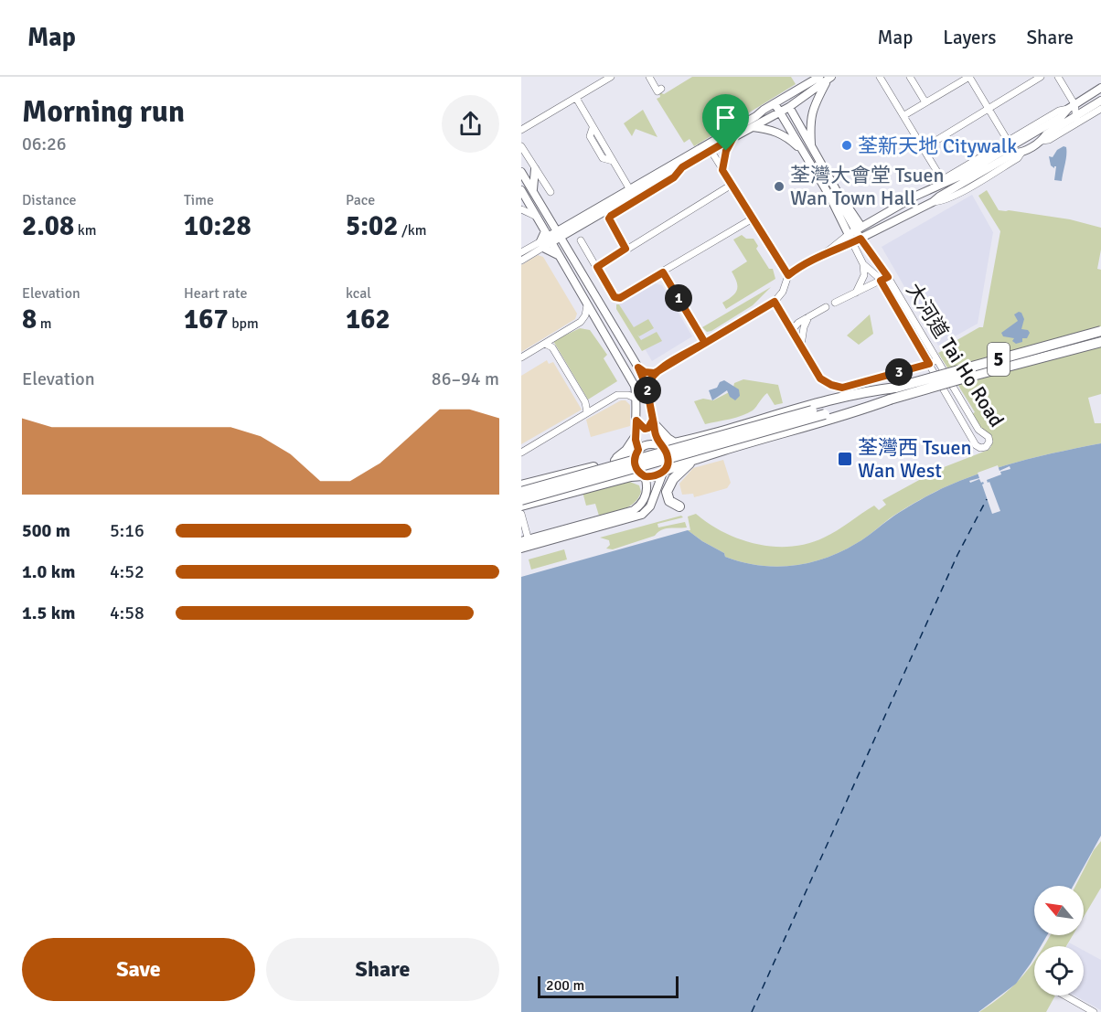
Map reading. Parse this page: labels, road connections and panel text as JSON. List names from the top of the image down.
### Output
{
  "streets": {
    "highway": ["5"],
    "main road": ["大河道 Tai Ho Road"]
  },
  "places": {
    "other": ["荃新天地 Citywalk", "荃灣大會堂 Tsuen Wan Town Hall"],
    "transit": ["荃灣西 Tsuen Wan West"]
  },
  "scale_bar": "200 m",
  "north": "top left",
  "page": {
    "header": "Map",
    "nav": ["Map", "Layers", "Share"],
    "heading": ["Morning run", "06:26"],
    "stats": [
      ["Distance", "2.08 km"],
      ["Time", "10:28"],
      ["Pace", "5:02 /km"],
      ["Elevation", "8 m"],
      ["Heart rate", "167 bpm"],
      ["kcal", "162"]
    ],
    "pins": ["1", "3", "2"],
    "chart": ["Elevation", "86–94 m"],
    "list": [
      {
        "name": "500 m",
        "note": "5:16"
      },
      {
        "name": "1.0 km",
        "note": "4:52"
      },
      {
        "name": "1.5 km",
        "note": "4:58"
      }
    ],
    "buttons": ["Save", "Share"],
    "scale": "200 m"
  }
}
